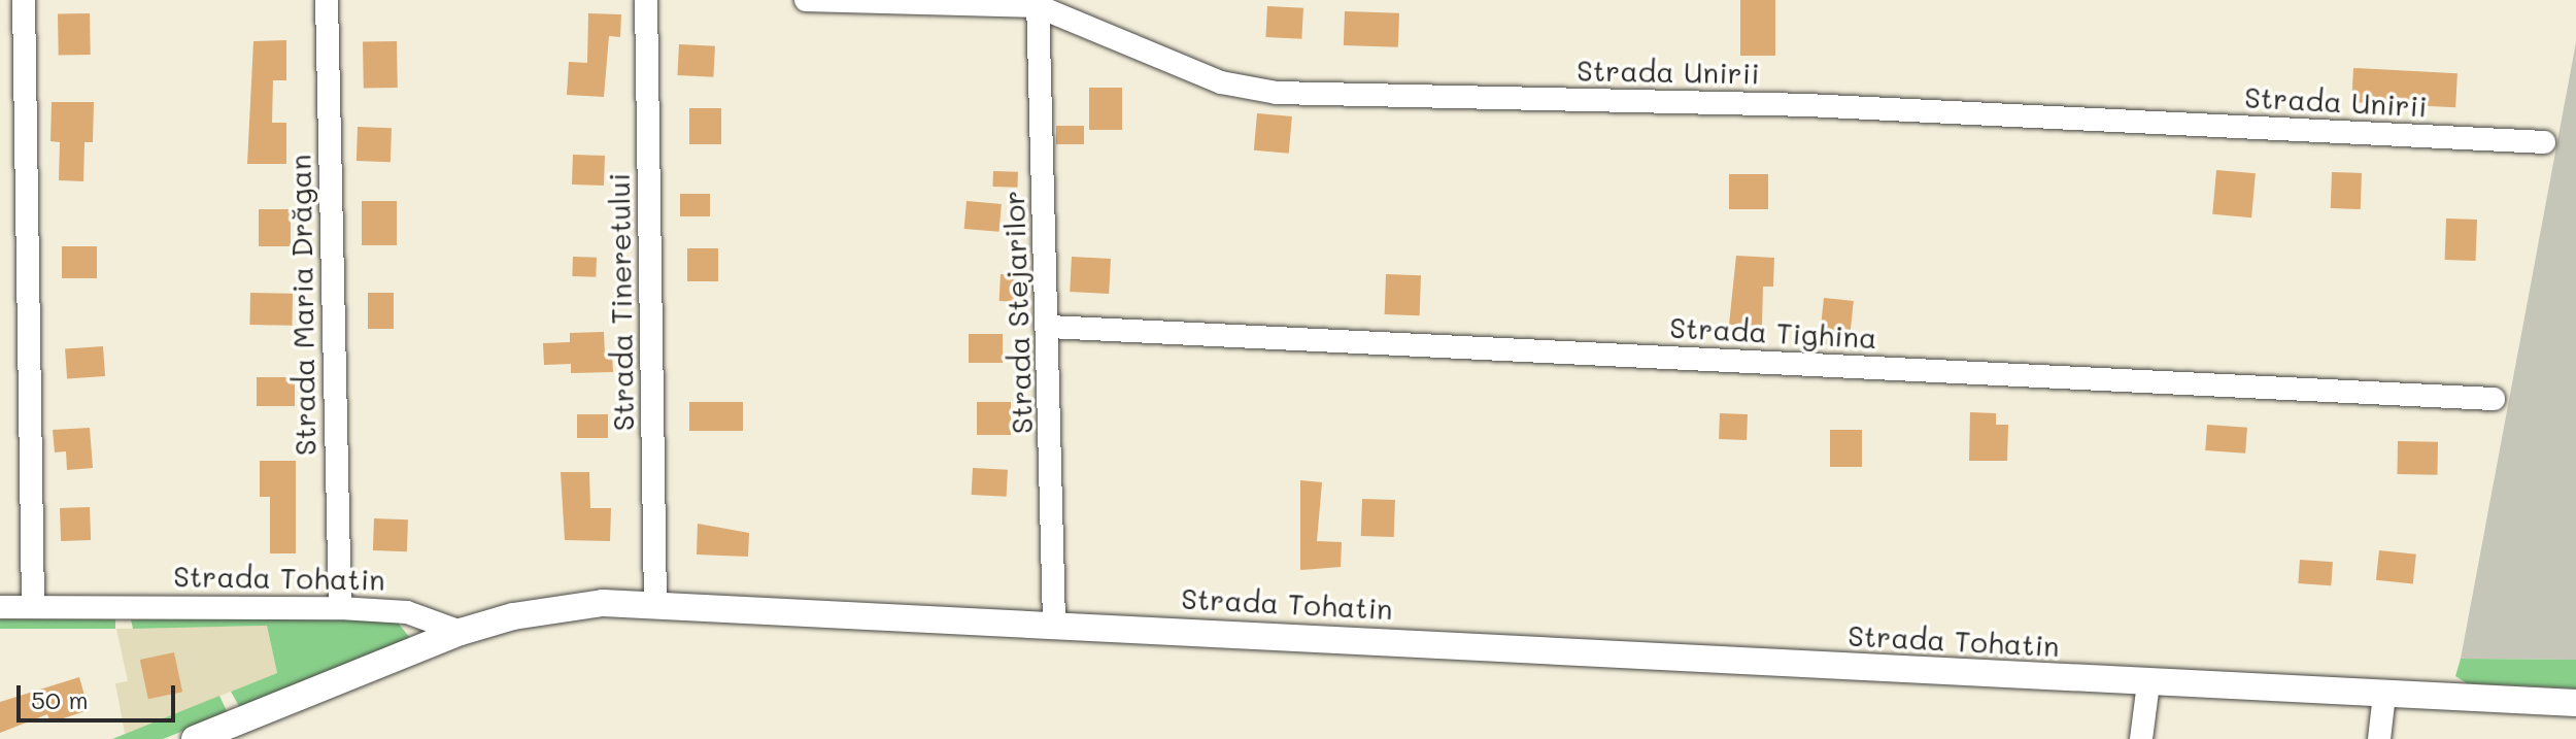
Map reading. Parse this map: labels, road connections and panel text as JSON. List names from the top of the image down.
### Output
{
  "streets": {
    "street": [
      "Strada Unirii",
      "Strada Tineretului",
      "Strada Maria Drăgan",
      "Strada Stejarilor",
      "Strada Tighina",
      "Strada Tohatin"
    ]
  },
  "crossings": [
    ["Strada Unirii", "Strada Stejarilor"],
    ["Strada Tineretului", "Strada Tohatin"],
    ["Strada Maria Drăgan", "Strada Tohatin"],
    ["Strada Stejarilor", "Strada Tighina"],
    ["Strada Stejarilor", "Strada Tohatin"]
  ],
  "scale_bar": "50 m"
}
